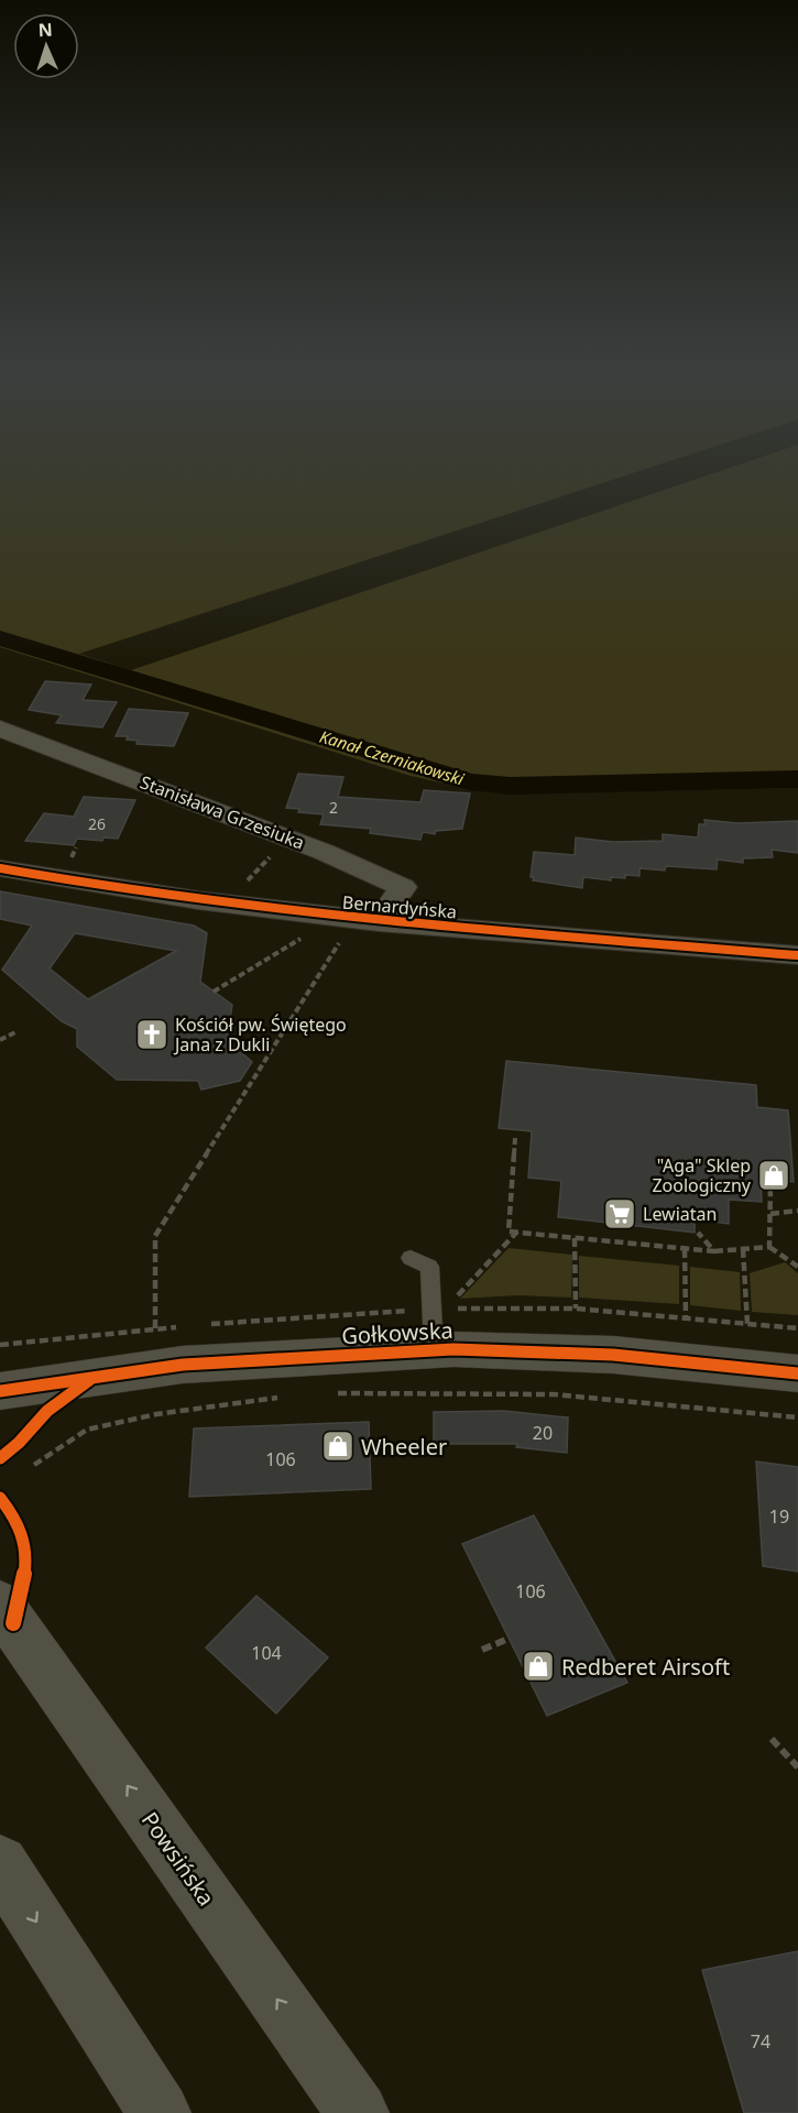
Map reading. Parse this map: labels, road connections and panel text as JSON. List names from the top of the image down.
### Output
{
  "streets": {
    "street": [
      "Stanisława Grzesiuka",
      "Bernardyńska",
      "Gołkowska",
      "Powsińska"
    ]
  },
  "crossings": [
    ["Stanisława Grzesiuka", "Bernardyńska"]
  ],
  "water": ["Kanał Czerniakowski"],
  "places": {
    "church": ["Kościół pw. Świętego Jana z Dukli"],
    "shop": ["\"Aga\" Sklep Zoologiczny", "Wheeler", "Redberet Airsoft"],
    "supermarket": ["Lewiatan"]
  },
  "house_numbers": [
    "2",
    "26",
    "20",
    "106",
    "19",
    "106",
    "104",
    "74"
  ],
  "north": "top"
}
